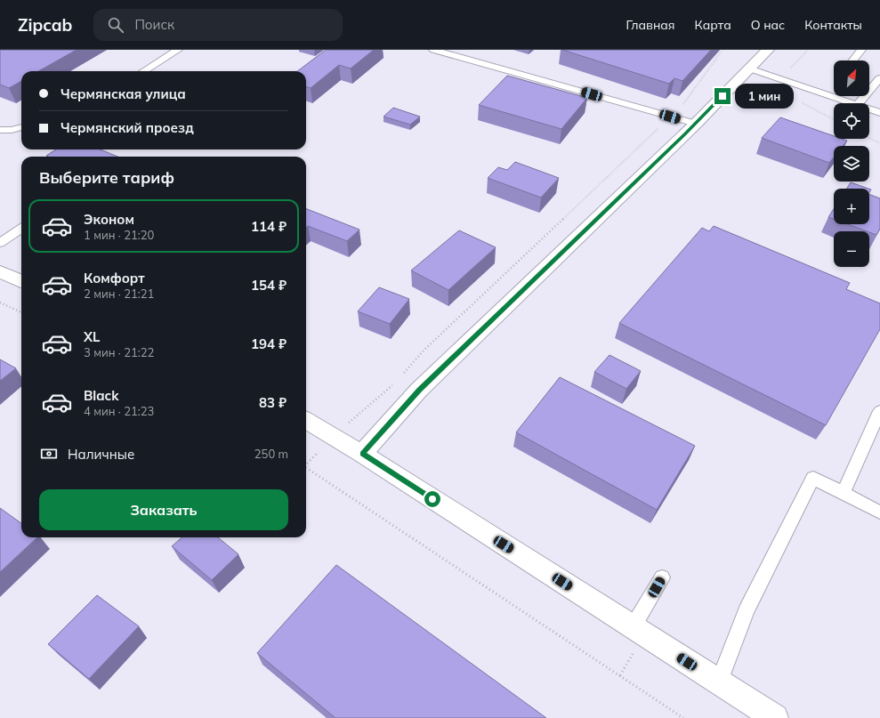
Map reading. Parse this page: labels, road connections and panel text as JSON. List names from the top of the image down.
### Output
{
  "north": "top right",
  "page": {
    "header": "Zipcab",
    "search": "Поиск",
    "nav": [
      "Главная",
      "Карта",
      "О нас",
      "Контакты"
    ],
    "map_buttons": ["+", "−"],
    "banner": ["Чермянская улица", "Чермянский проезд"],
    "bubble": "1 мин",
    "heading": "Выберите тариф",
    "list": [
      {
        "name": "Эконом",
        "note": "1 мин · 21:20",
        "value": "114 ₽"
      },
      {
        "name": "Комфорт",
        "note": "2 мин · 21:21",
        "value": "154 ₽"
      },
      {
        "name": "XL",
        "note": "3 мин · 21:22",
        "value": "194 ₽"
      },
      {
        "name": "Black",
        "note": "4 мин · 21:23",
        "value": "83 ₽"
      }
    ],
    "pay": ["Наличные", "250 m"],
    "buttons": "Заказать"
  }
}
